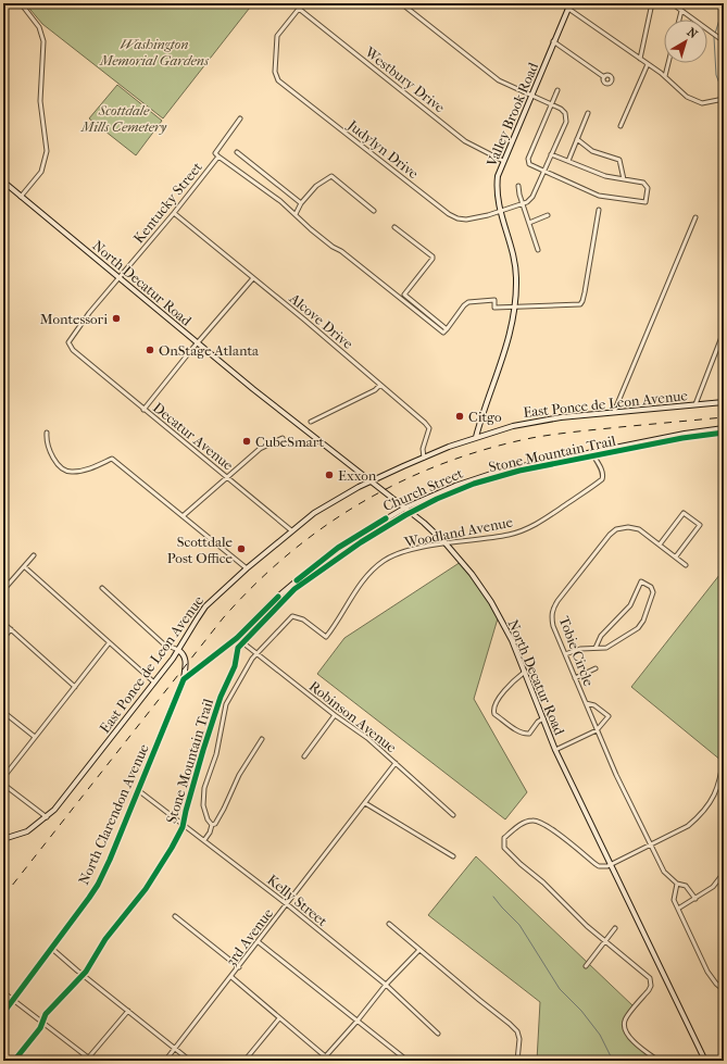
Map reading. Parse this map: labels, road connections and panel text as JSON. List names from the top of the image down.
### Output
{
  "streets": {
    "main road": [
      "Valley Brook Road",
      "North Decatur Road",
      "East Ponce de Leon Avenue",
      "Church Street",
      "North Clarendon Avenue"
    ],
    "street": [
      "Westbury Drive",
      "Judylyn Drive",
      "Kentucky Street",
      "Alcove Drive",
      "Decatur Avenue",
      "Woodland Avenue",
      "Tobie Circle",
      "Robinson Avenue",
      "Kelly Street",
      "3rd Avenue"
    ],
    "cycle path": ["Stone Mountain Trail"]
  },
  "crossings": [
    ["Westbury Drive", "Valley Brook Road"],
    ["Westbury Drive", "Judylyn Drive"],
    ["Valley Brook Road", "Judylyn Drive"],
    ["Valley Brook Road", "East Ponce de Leon Avenue"],
    ["Kentucky Street", "North Decatur Road"],
    ["Kentucky Street", "Alcove Drive"],
    ["Kentucky Street", "Decatur Avenue"],
    ["North Decatur Road", "East Ponce de Leon Avenue"],
    ["North Decatur Road", "Church Street"],
    ["North Decatur Road", "Woodland Avenue"],
    ["Alcove Drive", "East Ponce de Leon Avenue"],
    ["East Ponce de Leon Avenue", "Decatur Avenue"],
    ["East Ponce de Leon Avenue", "North Clarendon Avenue"],
    ["Church Street", "Woodland Avenue"],
    ["Church Street", "Robinson Avenue"],
    ["Church Street", "North Clarendon Avenue"],
    ["Woodland Avenue", "Robinson Avenue"],
    ["Robinson Avenue", "3rd Avenue"],
    ["North Clarendon Avenue", "Kelly Street"],
    ["Kelly Street", "3rd Avenue"]
  ],
  "parks": ["Washington Memorial Gardens", "Scottdale Mills Cemetery"],
  "places": [
    "Montessori",
    "OnStage Atlanta",
    "Citgo",
    "CubeSmart",
    "Exxon",
    "Scottdale Post Office"
  ],
  "north": "top right"
}
